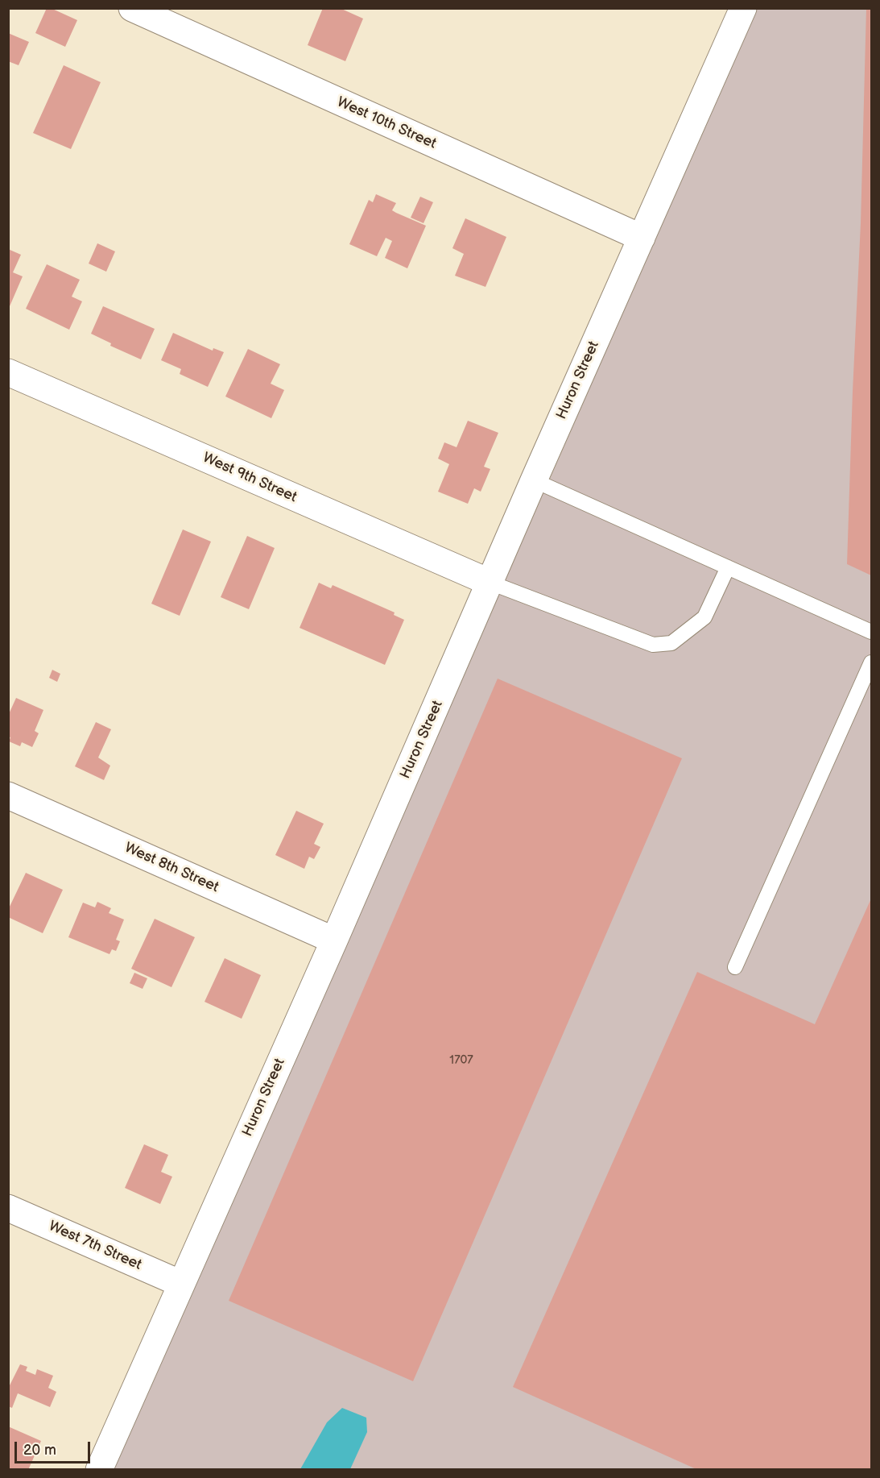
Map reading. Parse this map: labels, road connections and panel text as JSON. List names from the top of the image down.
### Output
{
  "streets": {
    "street": [
      "West 10th Street",
      "Huron Street",
      "West 9th Street",
      "West 8th Street",
      "West 7th Street"
    ]
  },
  "crossings": [
    ["West 10th Street", "Huron Street"],
    ["Huron Street", "West 9th Street"],
    ["Huron Street", "West 8th Street"],
    ["Huron Street", "West 7th Street"]
  ],
  "house_numbers": ["1707"],
  "scale_bar": "20 m"
}
